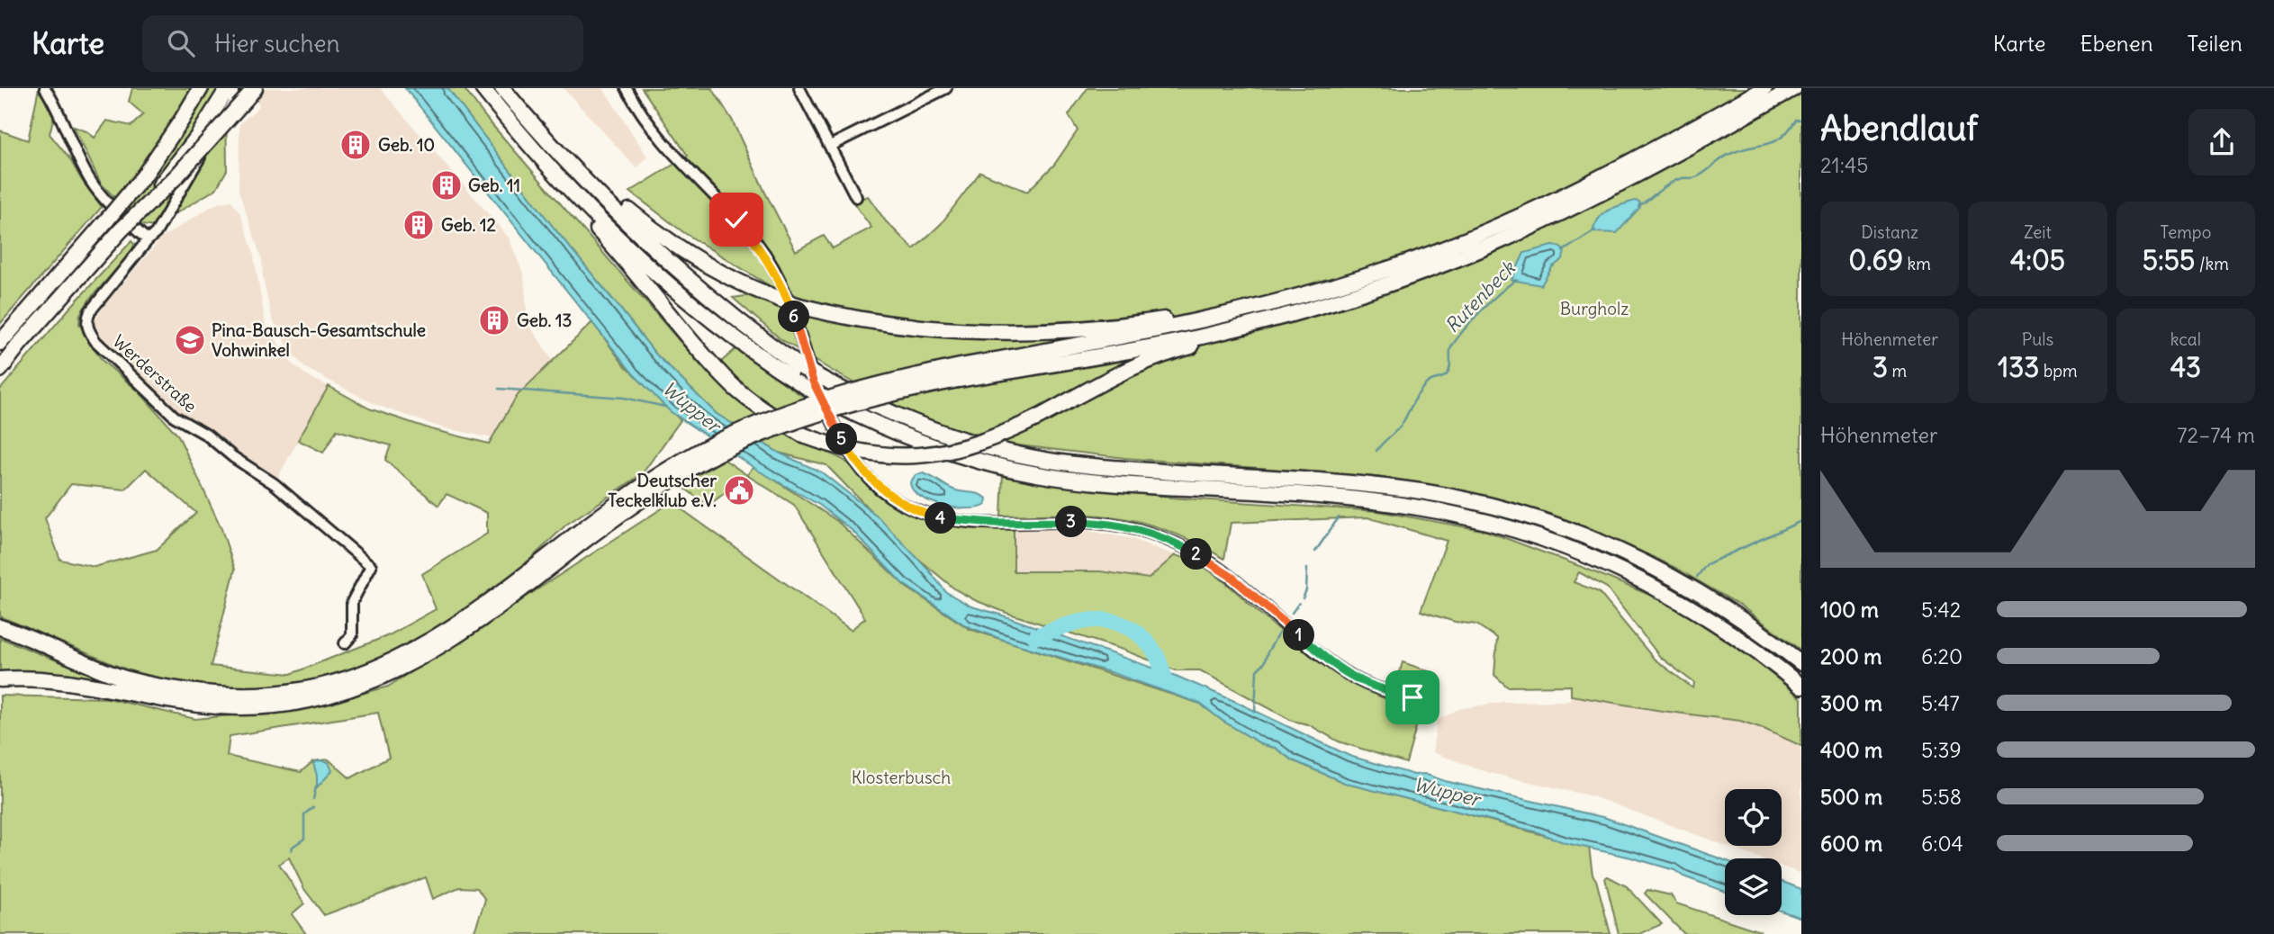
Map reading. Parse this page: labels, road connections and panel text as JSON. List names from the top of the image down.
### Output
{
  "streets": {
    "street": ["Werderstraße"]
  },
  "water": ["Rutenbeck", "Wupper"],
  "parks": ["Burgholz", "Klosterbusch"],
  "places": {
    "building": [
      "Geb. 10",
      "Geb. 11",
      "Geb. 12",
      "Geb. 13"
    ],
    "school or university": ["Pina-Bausch-Gesamtschule Vohwinkel"],
    "public building": ["Deutscher Teckelklub e.V."]
  },
  "page": {
    "header": "Karte",
    "search": "Hier suchen",
    "nav": ["Karte", "Ebenen", "Teilen"],
    "heading": ["Abendlauf", "21:45"],
    "stats": [
      ["Distanz", "0.69 km"],
      ["Zeit", "4:05"],
      ["Tempo", "5:55 /km"],
      ["Höhenmeter", "3 m"],
      ["Puls", "133 bpm"],
      ["kcal", "43"]
    ],
    "pins": [
      "6",
      "5",
      "4",
      "3",
      "2",
      "1"
    ],
    "chart": ["Höhenmeter", "72–74 m"],
    "list": [
      {
        "name": "100 m",
        "note": "5:42"
      },
      {
        "name": "200 m",
        "note": "6:20"
      },
      {
        "name": "300 m",
        "note": "5:47"
      },
      {
        "name": "400 m",
        "note": "5:39"
      },
      {
        "name": "500 m",
        "note": "5:58"
      },
      {
        "name": "600 m",
        "note": "6:04"
      }
    ]
  }
}
